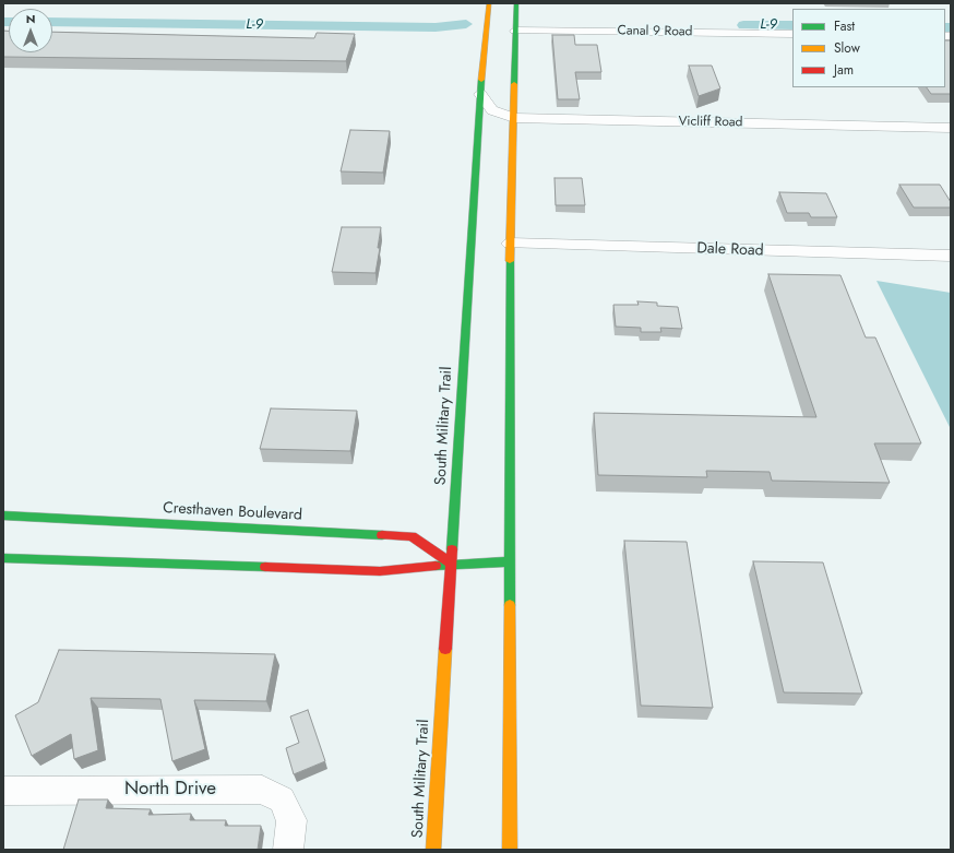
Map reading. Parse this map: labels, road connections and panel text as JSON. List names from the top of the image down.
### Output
{
  "streets": {
    "main road": ["South Military Trail", "Cresthaven Boulevard"],
    "street": [
      "Canal 9 Road",
      "Vicliff Road",
      "Dale Road",
      "North Drive"
    ]
  },
  "crossings": [
    ["Vicliff Road", "South Military Trail"],
    ["South Military Trail", "Cresthaven Boulevard"]
  ],
  "water": ["L-9"],
  "legend": ["Fast", "Slow", "Jam"],
  "north": "top"
}
